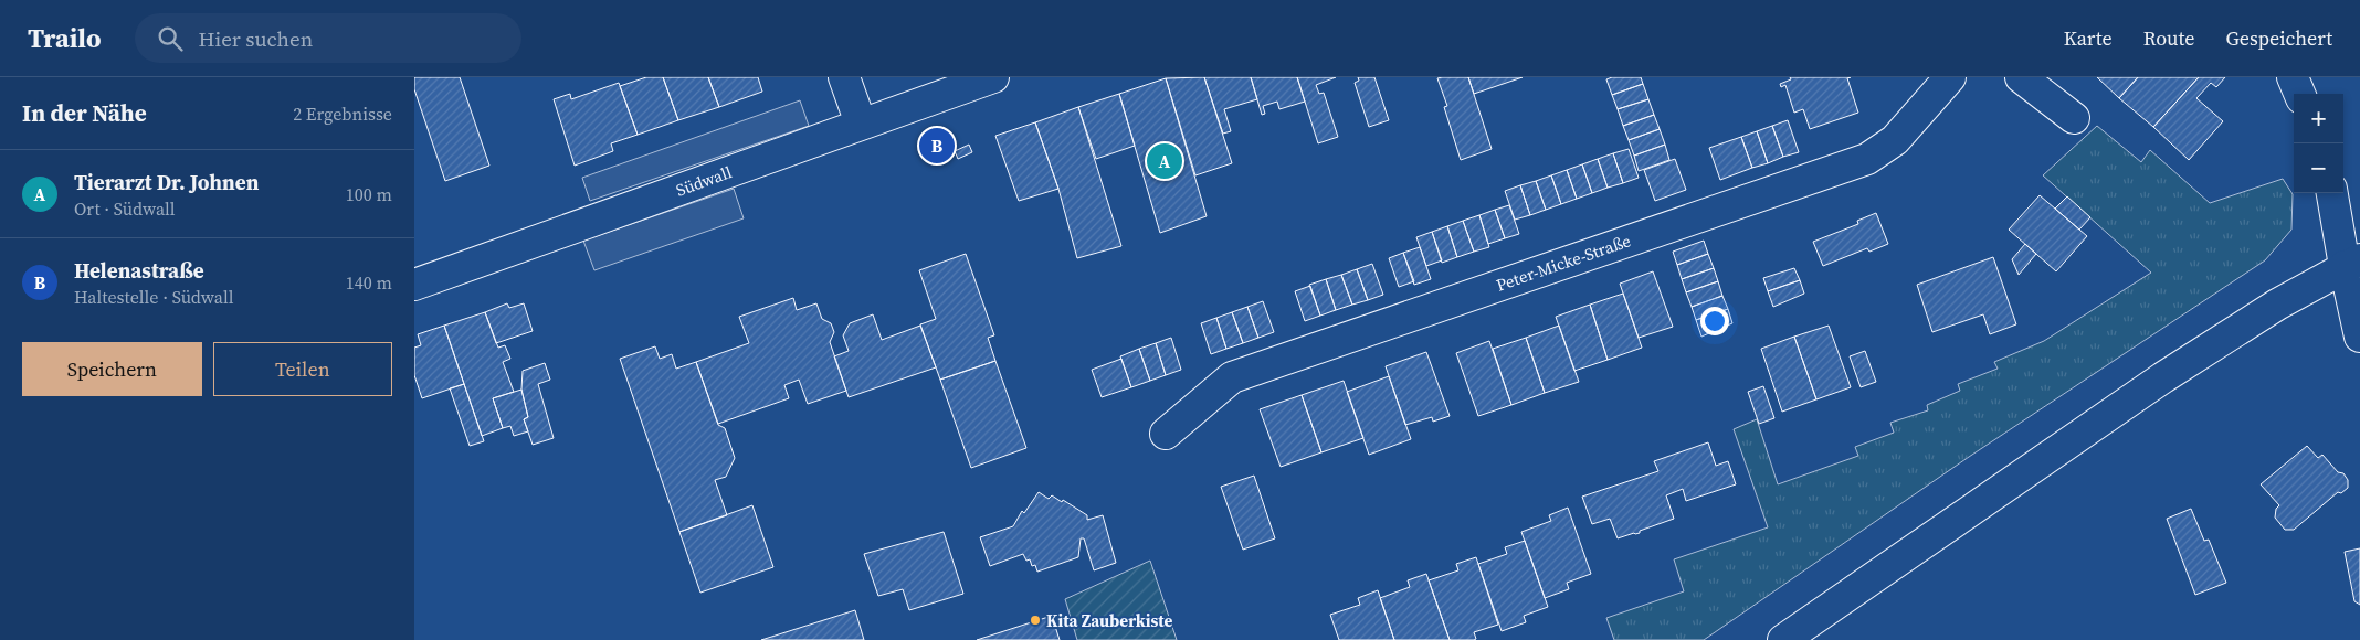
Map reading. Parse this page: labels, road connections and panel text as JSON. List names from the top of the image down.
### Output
{
  "streets": {
    "street": ["Südwall", "Peter-Micke-Straße"]
  },
  "places": ["Kita Zauberkiste"],
  "page": {
    "header": "Trailo",
    "search": "Hier suchen",
    "nav": ["Karte", "Route", "Gespeichert"],
    "heading": ["In der Nähe", "2 Ergebnisse"],
    "map_buttons": ["+", "−"],
    "pins": ["B", "A"],
    "list": [
      {
        "mark": "A",
        "name": "Tierarzt Dr. Johnen",
        "note": "Ort · Südwall",
        "value": "100 m"
      },
      {
        "mark": "B",
        "name": "Helenastraße",
        "note": "Haltestelle · Südwall",
        "value": "140 m"
      }
    ],
    "buttons": ["Speichern", "Teilen"]
  }
}
